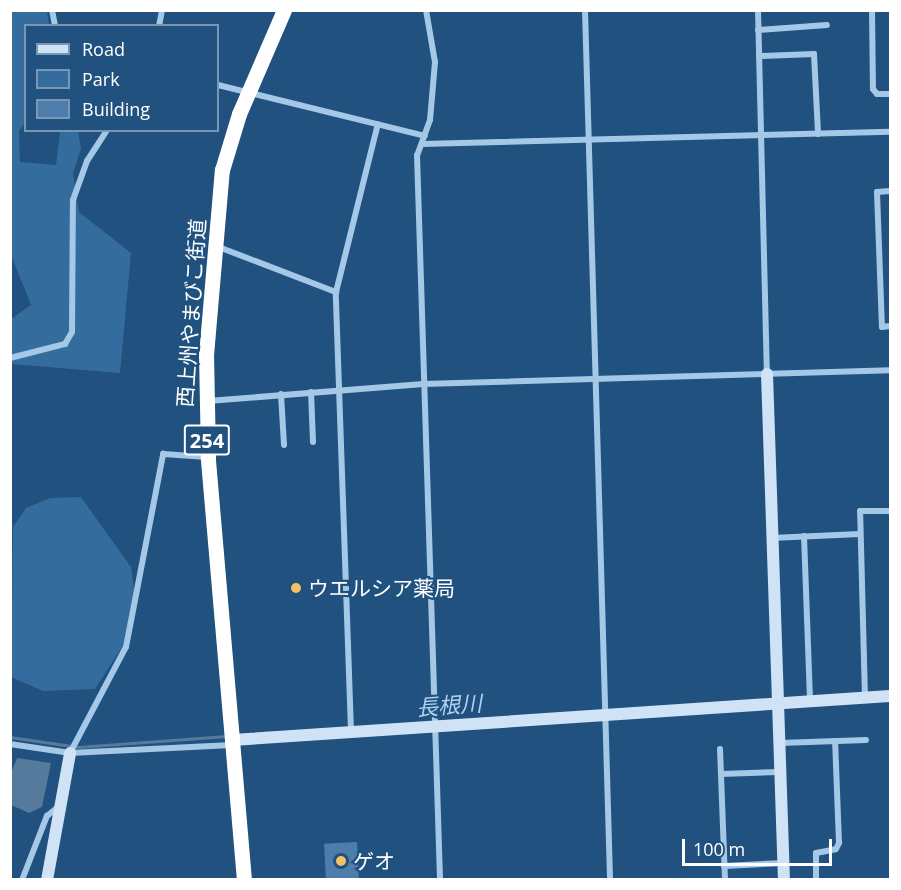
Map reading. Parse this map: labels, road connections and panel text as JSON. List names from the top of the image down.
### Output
{
  "streets": {
    "highway": ["西上州やまびこ街道", "254"]
  },
  "water": ["長根川"],
  "places": ["ウエルシア薬局", "ゲオ"],
  "legend": ["Road", "Park", "Building"],
  "scale_bar": "100 m"
}
